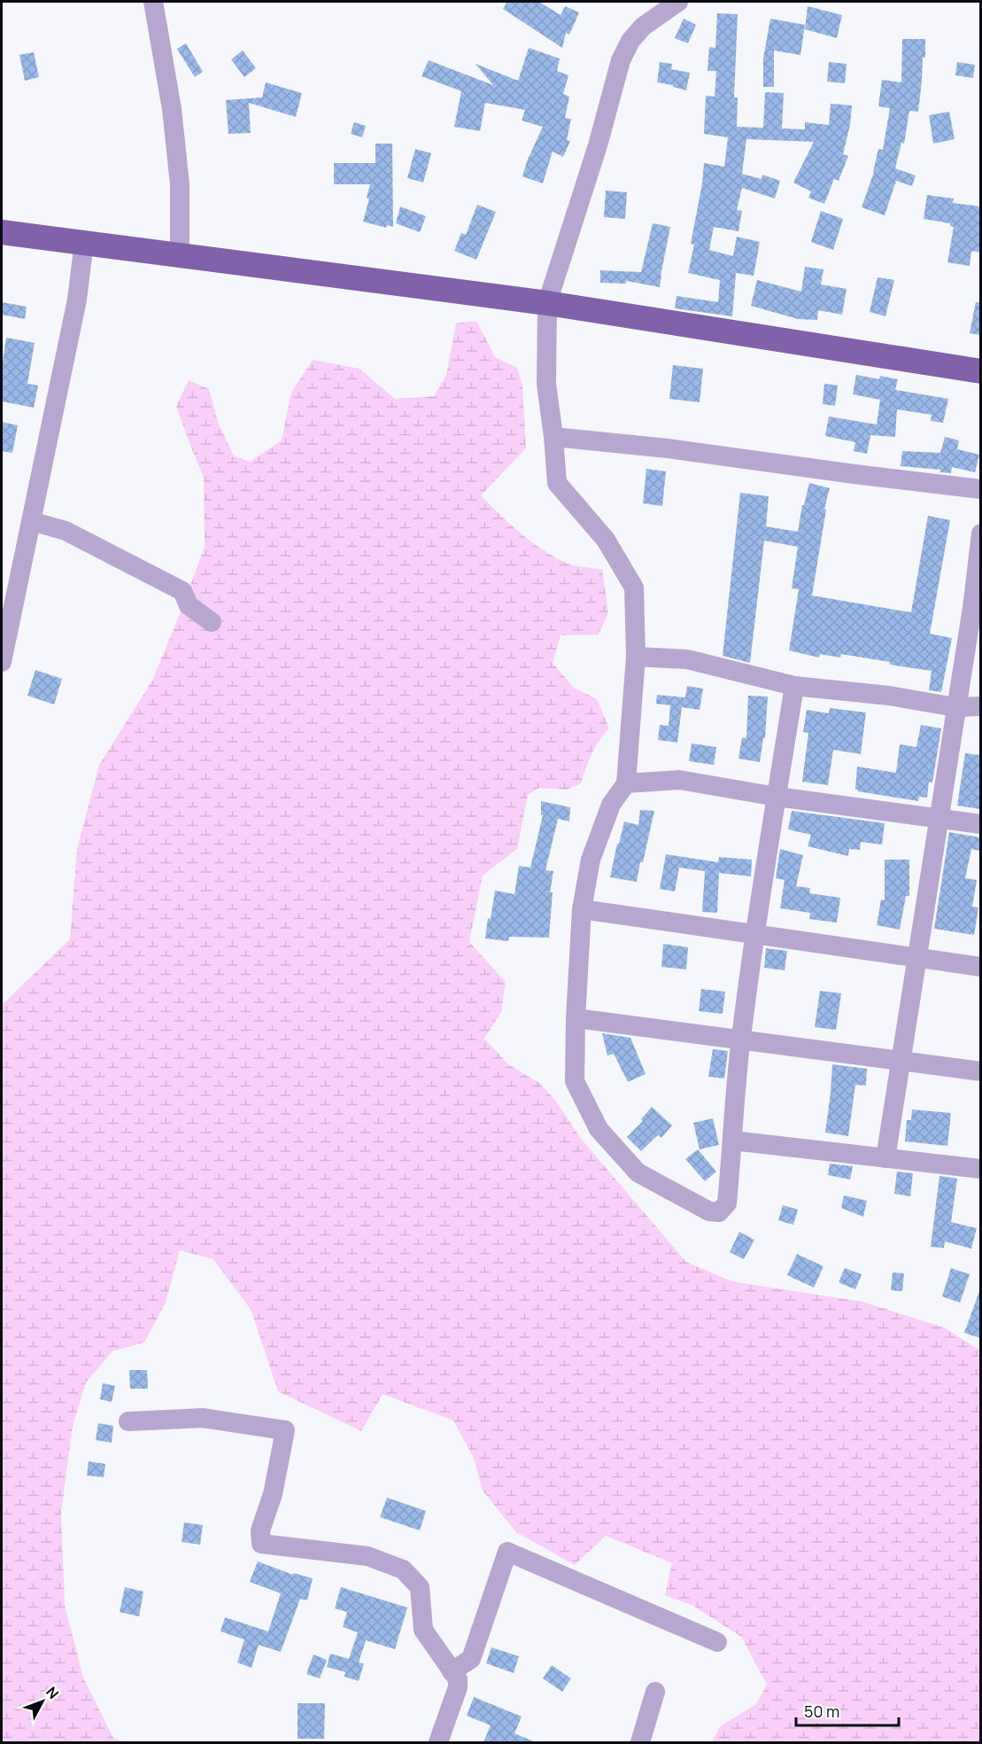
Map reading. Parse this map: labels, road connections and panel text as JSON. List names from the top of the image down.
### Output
{
  "scale_bar": "50 m",
  "north": "top right"
}
